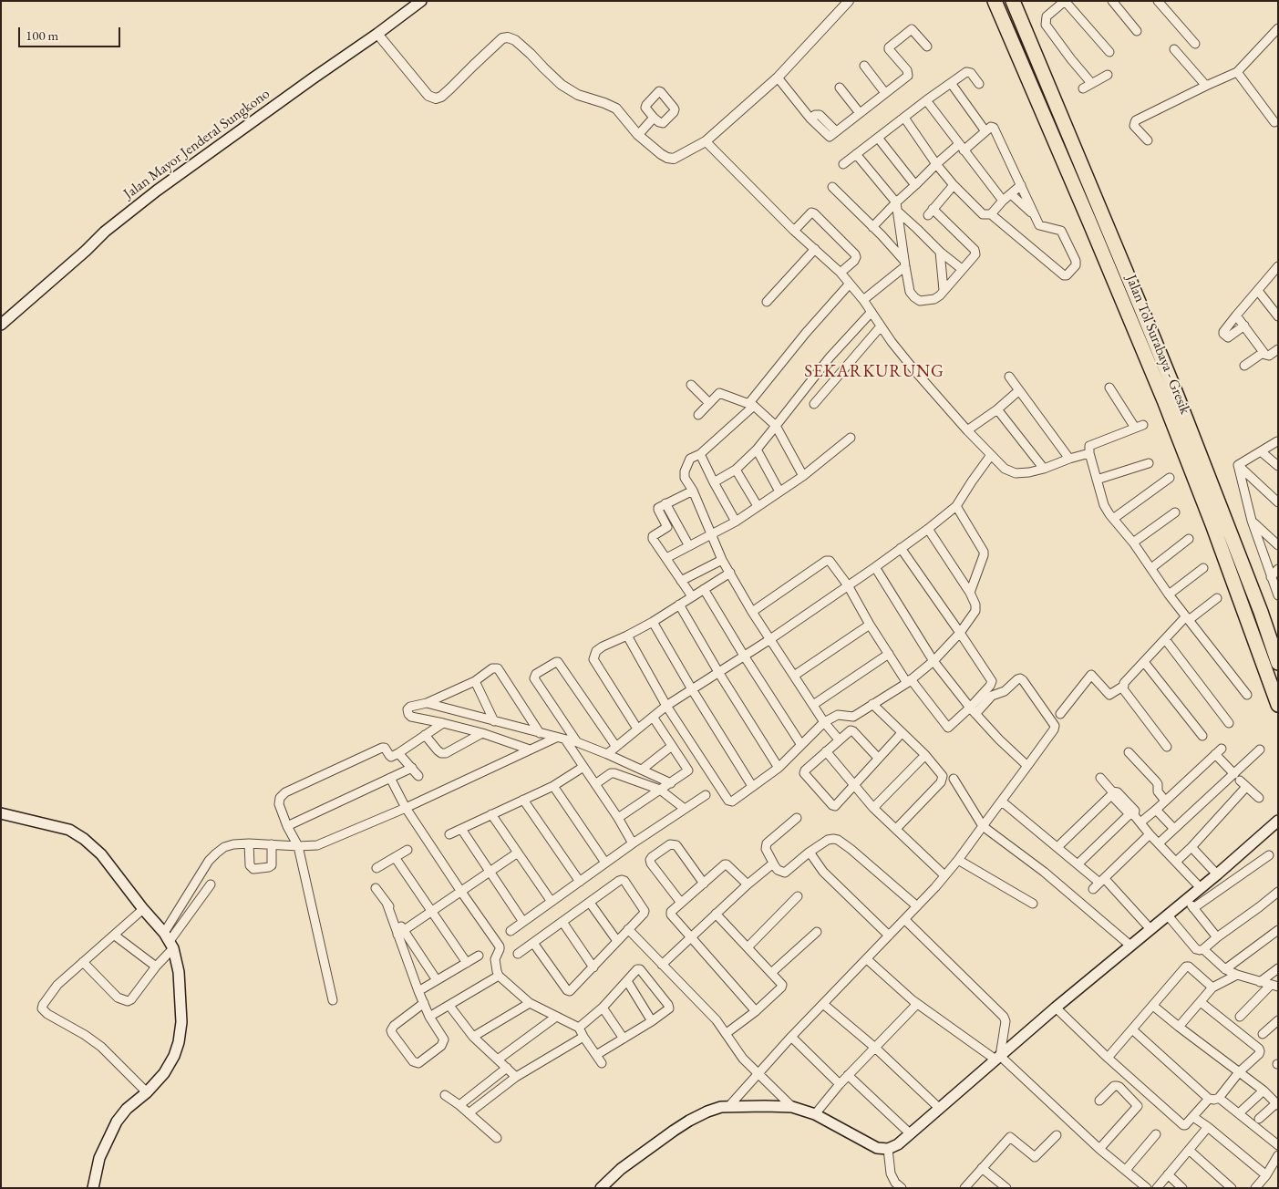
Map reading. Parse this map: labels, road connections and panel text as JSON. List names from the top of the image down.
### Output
{
  "streets": {
    "highway": ["Jalan Tol Surabaya - Gresik"],
    "main road": ["Jalan Mayor Jenderal Sungkono"]
  },
  "districts": ["SEKARKURUNG"],
  "scale_bar": "100 m"
}
